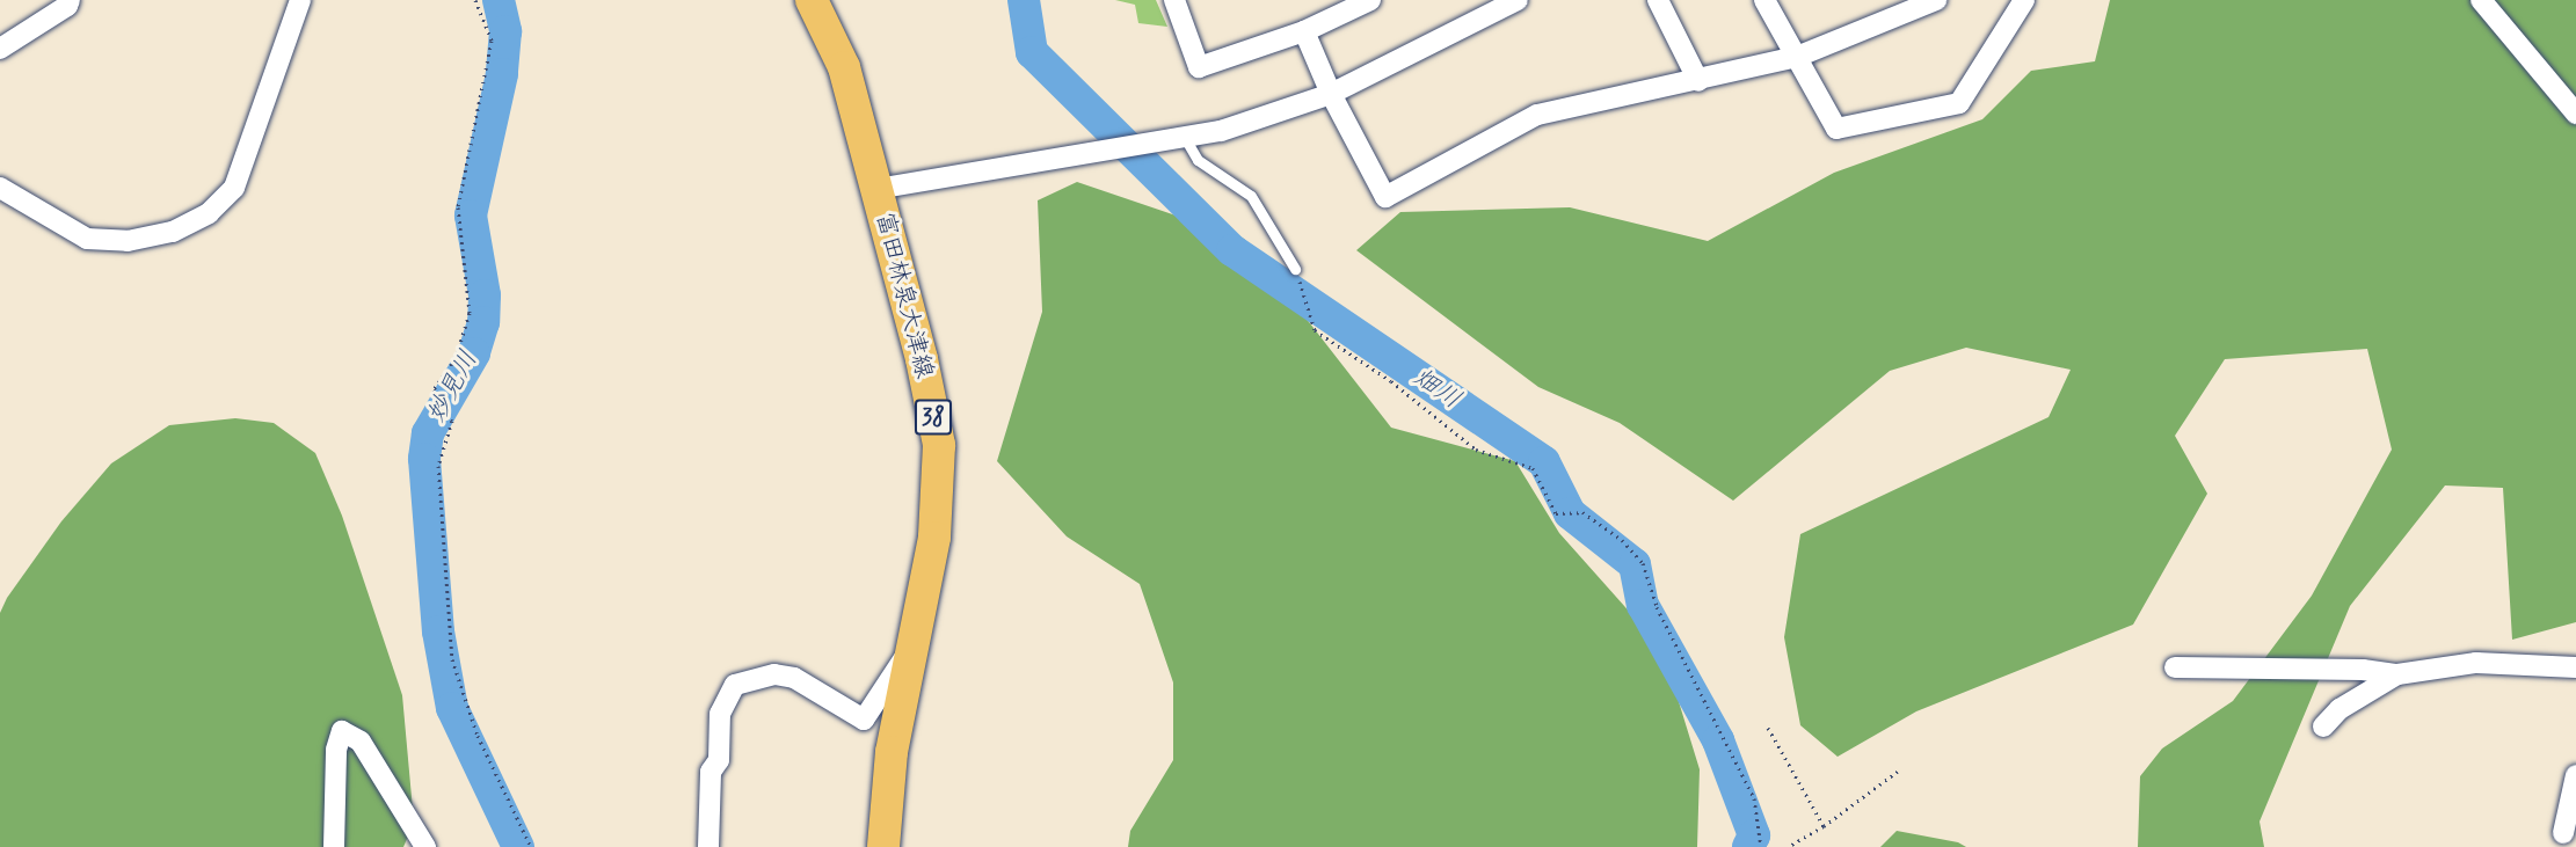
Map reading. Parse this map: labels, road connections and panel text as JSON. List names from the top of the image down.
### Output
{
  "streets": {
    "main road": ["富田林泉大津線", "38"]
  },
  "water": ["妙見川", "畑川"]
}
